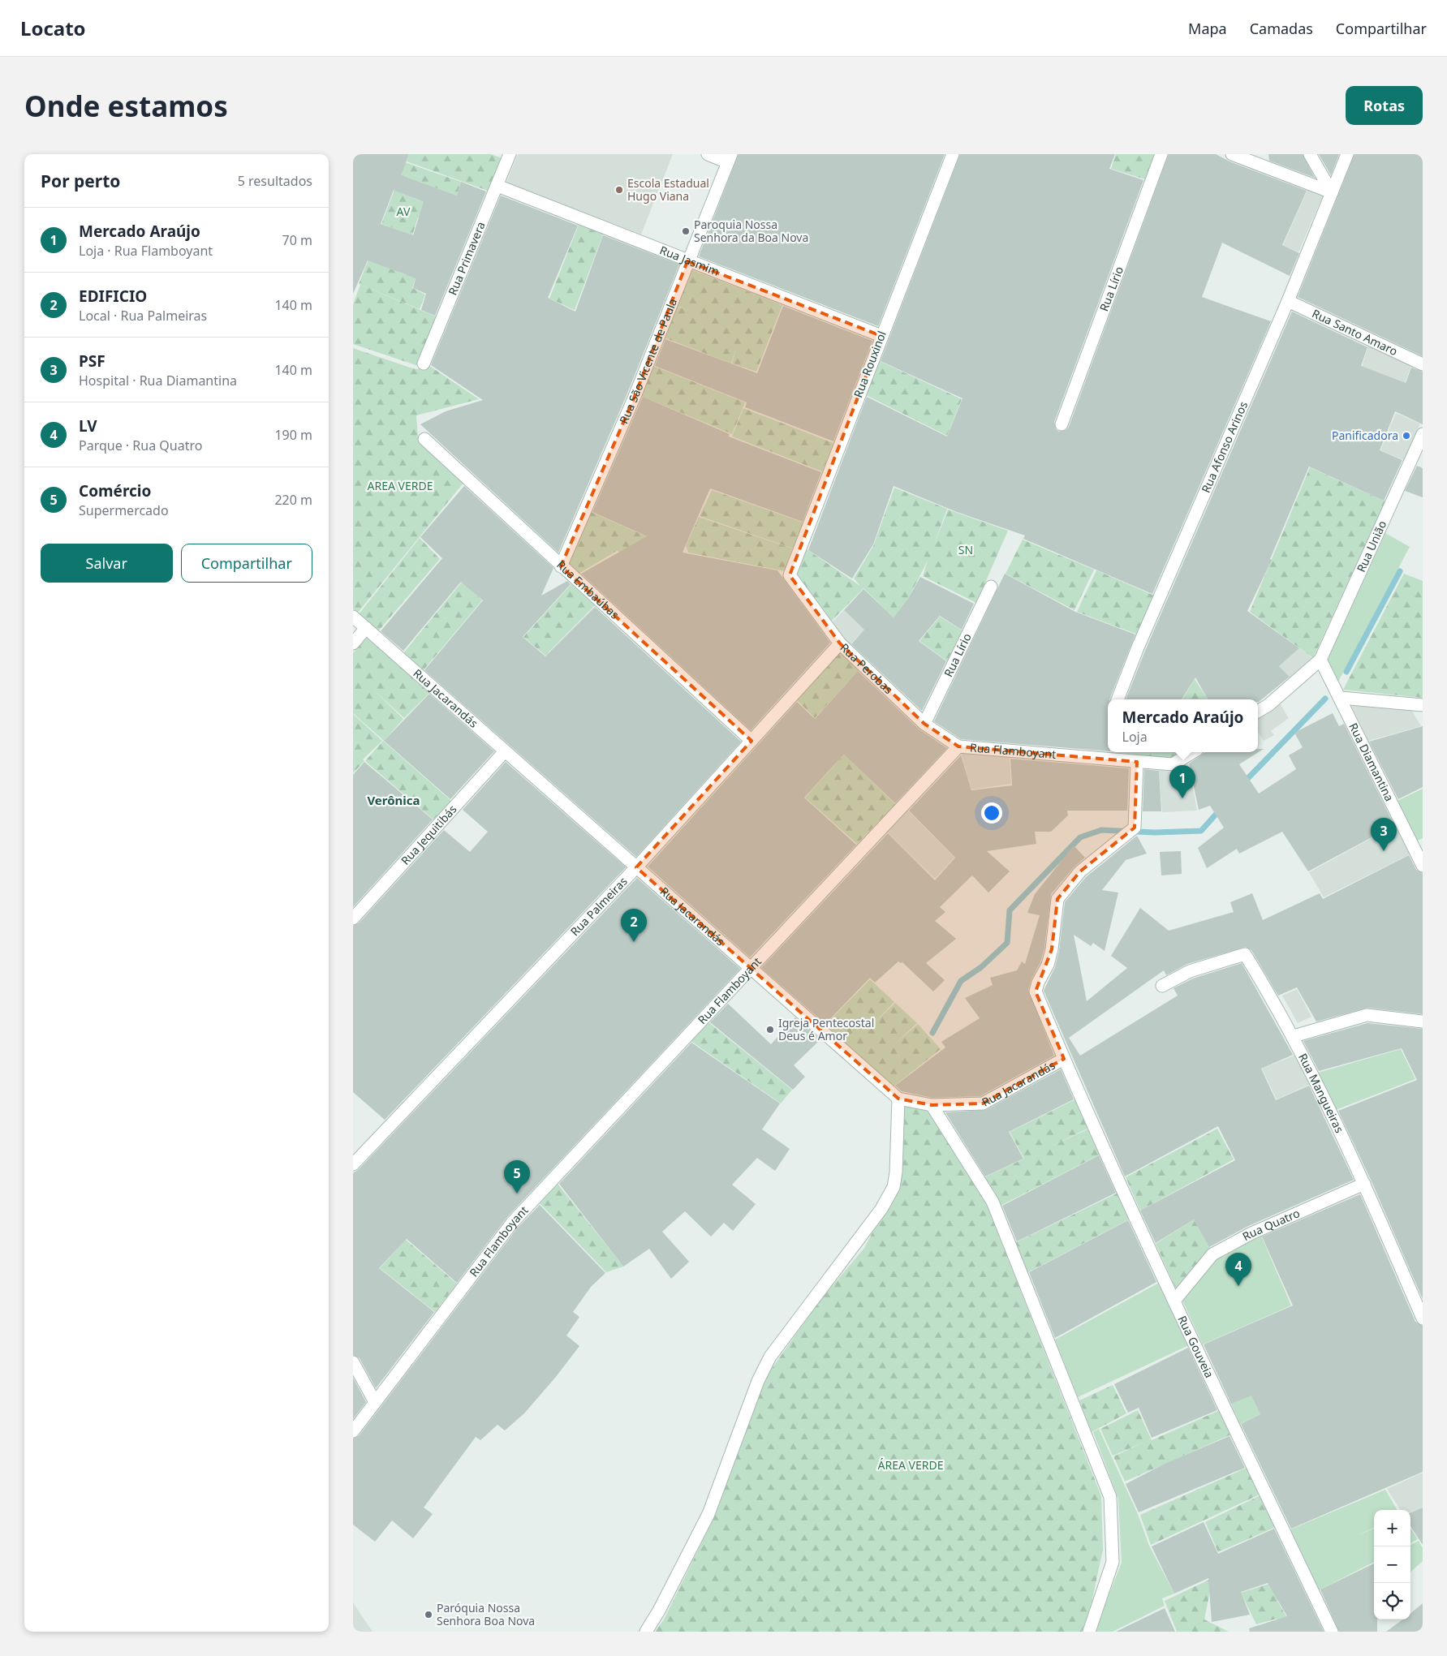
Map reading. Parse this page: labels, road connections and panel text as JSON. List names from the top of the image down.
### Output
{
  "streets": {
    "street": [
      "Rua Primavera",
      "Rua Jasmim",
      "Rua Lírio",
      "Rua Santo Amaro",
      "Rua São Vicente de Paula",
      "Rua Rouxinol",
      "Rua Afonso Arinos",
      "Rua União",
      "Rua Embaúbas",
      "Rua Perobas",
      "Rua Jacarandás",
      "Rua Flamboyant",
      "Rua Diamantina",
      "Rua Jequitibás",
      "Rua Palmeiras",
      "Rua Mangueiras",
      "Rua Quatro",
      "Rua Gouveia"
    ]
  },
  "crossings": [
    ["Rua Primavera", "Rua Jasmim"],
    ["Rua Jasmim", "Rua São Vicente de Paula"],
    ["Rua Jasmim", "Rua Rouxinol"],
    ["Rua Lírio", "Rua Perobas"],
    ["Rua Santo Amaro", "Rua Afonso Arinos"],
    ["Rua São Vicente de Paula", "Rua Embaúbas"],
    ["Rua Rouxinol", "Rua Perobas"],
    ["Rua União", "Rua Diamantina"],
    ["Rua Embaúbas", "Rua Palmeiras"],
    ["Rua Perobas", "Rua Flamboyant"],
    ["Rua Perobas", "Rua Palmeiras"],
    ["Rua Jacarandás", "Rua Flamboyant"],
    ["Rua Jacarandás", "Rua Jequitibás"],
    ["Rua Jacarandás", "Rua Palmeiras"],
    ["Rua Jacarandás", "Rua Gouveia"],
    ["Rua Flamboyant", "Rua Gouveia"],
    ["Rua Mangueiras", "Rua Quatro"],
    ["Rua Quatro", "Rua Gouveia"]
  ],
  "districts": ["Verônica"],
  "parks": [
    "AV",
    "AREA VERDE",
    "SN",
    "ÁREA VERDE"
  ],
  "places": [
    "Escola Estadual Hugo Viana",
    "Paroquia Nossa Senhora da Boa Nova",
    "Panificadora",
    "Igreja Pentecostal Deus é Amor",
    "Paróquia Nossa Senhora Boa Nova"
  ],
  "page": {
    "header": "Locato",
    "nav": ["Mapa", "Camadas", "Compartilhar"],
    "buttons": [
      "Rotas",
      ["Salvar", "Compartilhar"]
    ],
    "title": "Onde estamos",
    "heading": ["Por perto", "5 resultados"],
    "list": [
      {
        "mark": "1",
        "name": "Mercado Araújo",
        "note": "Loja · Rua Flamboyant",
        "value": "70 m"
      },
      {
        "mark": "2",
        "name": "EDIFICIO",
        "note": "Local · Rua Palmeiras",
        "value": "140 m"
      },
      {
        "mark": "3",
        "name": "PSF",
        "note": "Hospital · Rua Diamantina",
        "value": "140 m"
      },
      {
        "mark": "4",
        "name": "LV",
        "note": "Parque · Rua Quatro",
        "value": "190 m"
      },
      {
        "mark": "5",
        "name": "Comércio",
        "note": "Supermercado",
        "value": "220 m"
      }
    ],
    "popup": ["Mercado Araújo", "Loja"],
    "pins": [
      "1",
      "3",
      "2",
      "5",
      "4"
    ],
    "map_buttons": ["+", "−"]
  }
}
